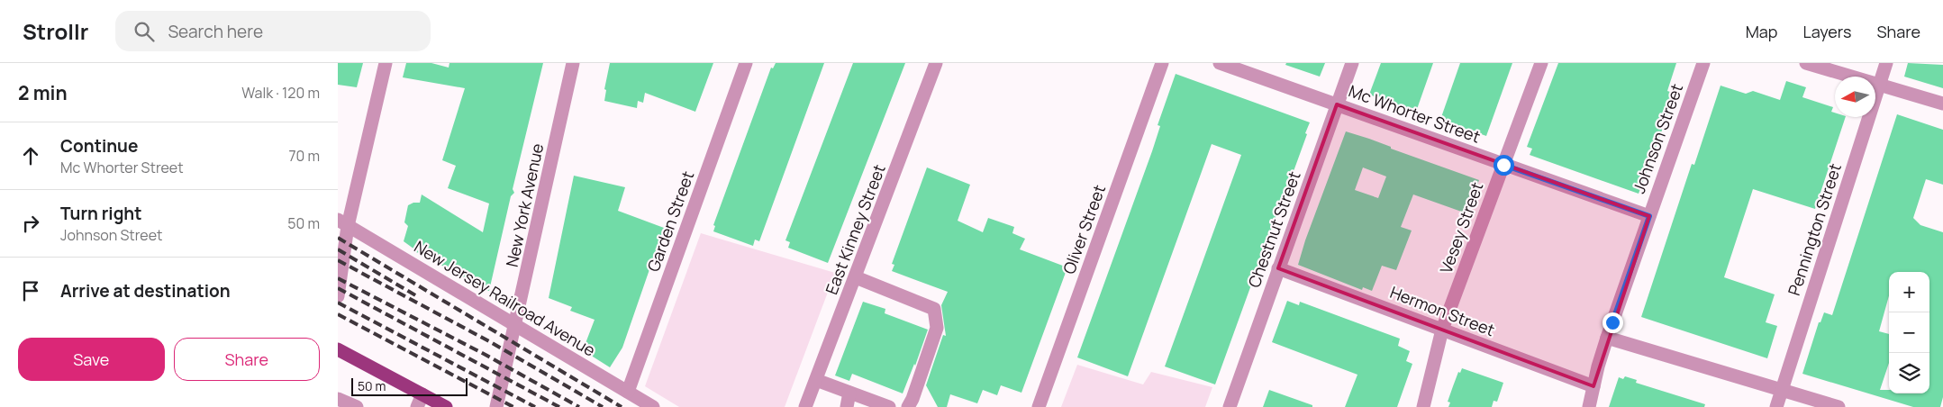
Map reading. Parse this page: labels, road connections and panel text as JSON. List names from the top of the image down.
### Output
{
  "streets": {
    "street": [
      "Mc Whorter Street",
      "Johnson Street",
      "New York Avenue",
      "Garden Street",
      "Vesey Street",
      "East Kinney Street",
      "Oliver Street",
      "Chestnut Street",
      "Pennington Street",
      "New Jersey Railroad Avenue",
      "Hermon Street"
    ]
  },
  "crossings": [
    ["Mc Whorter Street", "Johnson Street"],
    ["Mc Whorter Street", "Vesey Street"],
    ["Mc Whorter Street", "Chestnut Street"],
    ["Johnson Street", "Hermon Street"],
    ["New York Avenue", "New Jersey Railroad Avenue"],
    ["Garden Street", "New Jersey Railroad Avenue"],
    ["Vesey Street", "Hermon Street"],
    ["Chestnut Street", "Hermon Street"]
  ],
  "scale_bar": "50 m",
  "north": "left",
  "page": {
    "header": "Strollr",
    "search": "Search here",
    "nav": ["Map", "Layers", "Share"],
    "heading": ["2 min", "Walk · 120 m"],
    "list": [
      ["Continue", "Mc Whorter Street", "70 m"],
      ["Turn right", "Johnson Street", "50 m"],
      "Arrive at destination"
    ],
    "map_buttons": ["+", "−"],
    "buttons": ["Save", "Share"],
    "scale": "50 m"
  }
}
